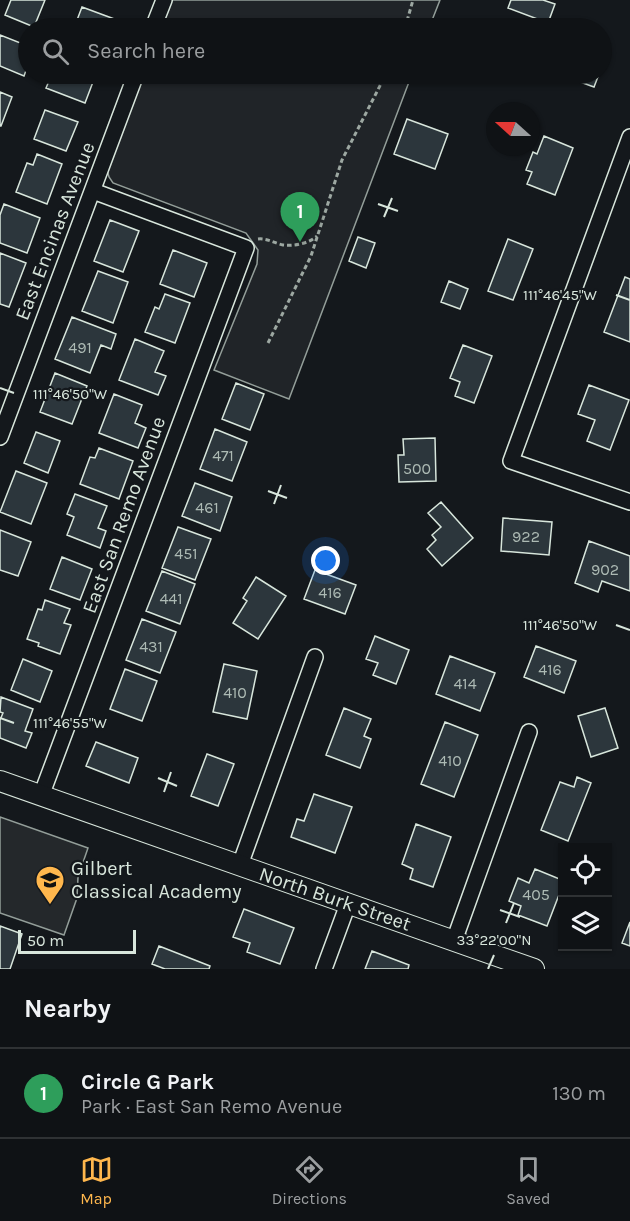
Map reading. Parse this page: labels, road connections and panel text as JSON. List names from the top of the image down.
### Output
{
  "streets": {
    "street": ["East Encinas Avenue", "East San Remo Avenue", "North Burk Street"]
  },
  "crossings": [
    ["East San Remo Avenue", "North Burk Street"]
  ],
  "places": {
    "school or university": ["Gilbert Classical Academy"]
  },
  "house_numbers": [
    "491",
    "471",
    "500",
    "461",
    "922",
    "451",
    "902",
    "416",
    "441",
    "431",
    "416",
    "414",
    "410",
    "410",
    "405"
  ],
  "scale_bar": "50 m",
  "north": "left",
  "page": {
    "search": "Search here",
    "pins": "1",
    "scale": "50 m",
    "heading": "Nearby",
    "list": [
      {
        "mark": "1",
        "name": "Circle G Park",
        "note": "Park · East San Remo Avenue",
        "value": "130 m"
      }
    ],
    "nav": ["Map", "Directions", "Saved"]
  },
  "coordinates": [
    "111°46'45\"W",
    "111°46'50\"W",
    "111°46'55\"W",
    "33°22'00\"N"
  ]
}
